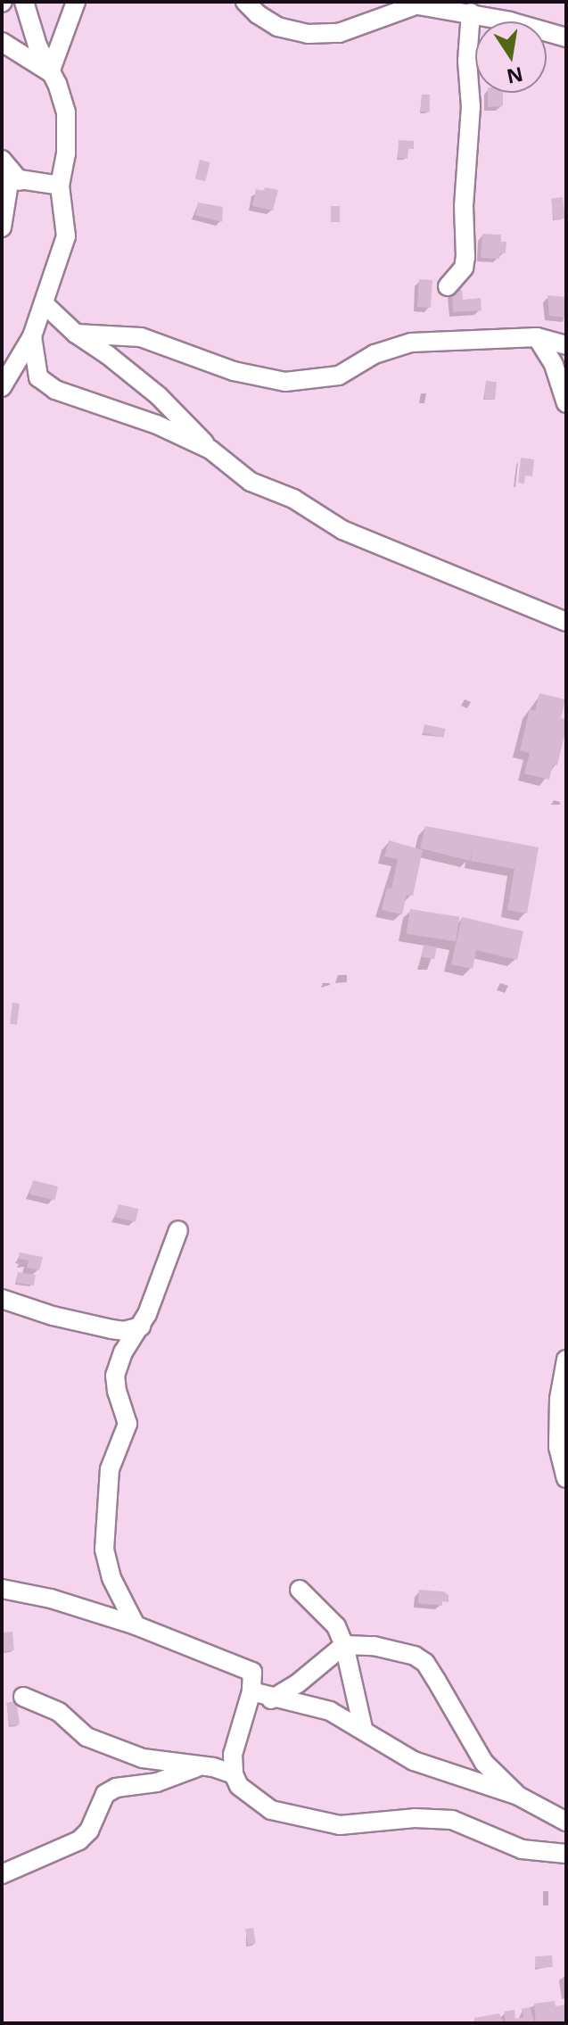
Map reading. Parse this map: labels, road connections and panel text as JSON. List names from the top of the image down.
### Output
{
  "north": "bottom"
}
